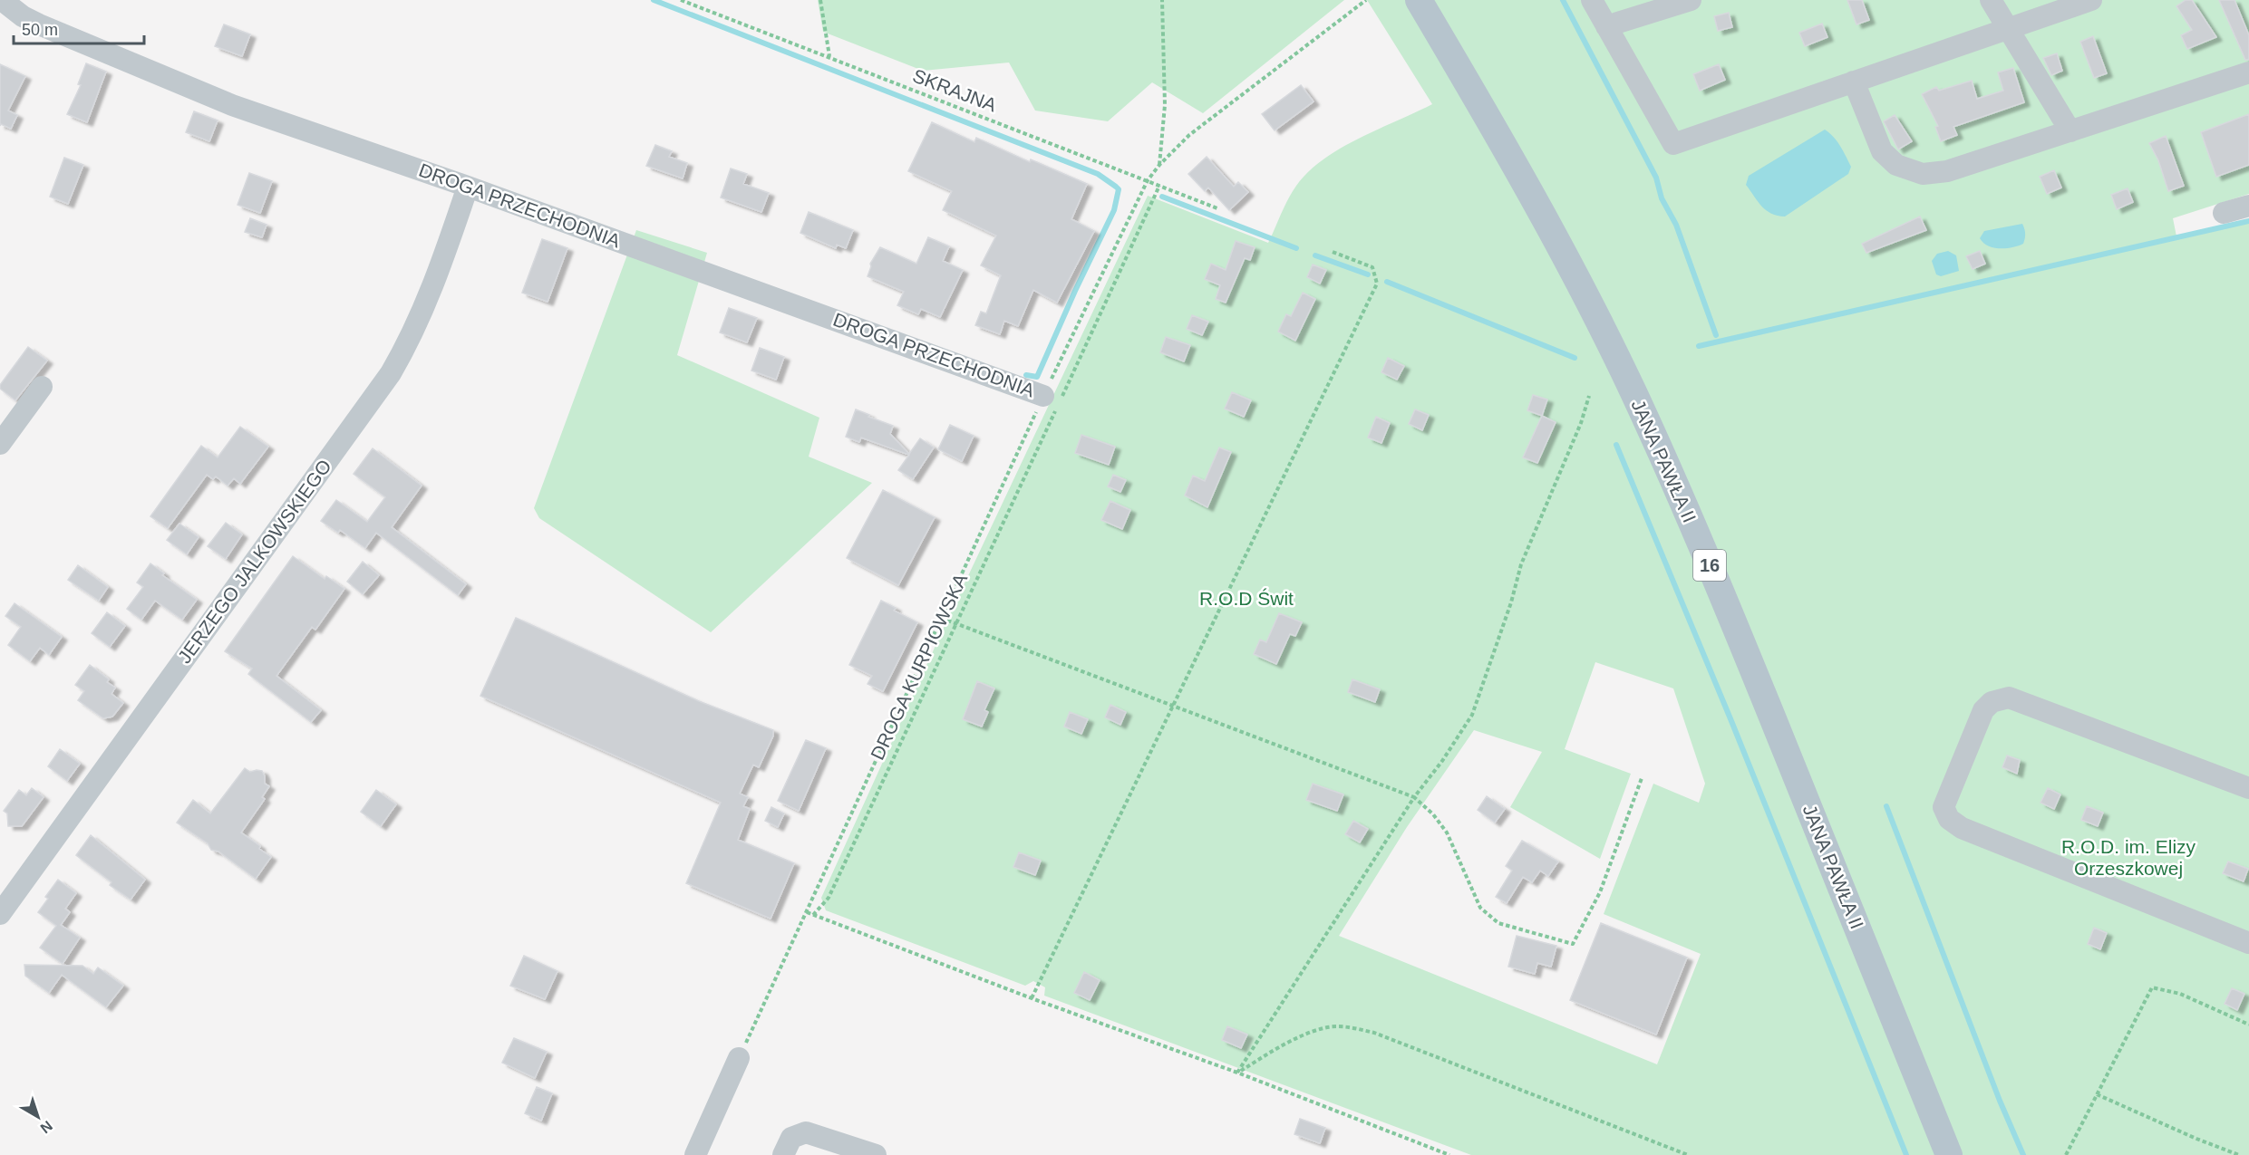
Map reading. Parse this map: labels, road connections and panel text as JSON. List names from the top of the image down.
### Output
{
  "streets": {
    "main road": ["JANA PAWŁA II", "16"],
    "street": ["DROGA PRZECHODNIA", "JERZEGO JALKOWSKIEGO"],
    "path": ["SKRAJNA", "DROGA KURPIOWSKA"]
  },
  "crossings": [
    ["SKRAJNA", "DROGA KURPIOWSKA"],
    ["DROGA PRZECHODNIA", "JERZEGO JALKOWSKIEGO"],
    ["DROGA PRZECHODNIA", "DROGA KURPIOWSKA"]
  ],
  "parks": ["R.O.D Świt", "R.O.D. im. Elizy Orzeszkowej"],
  "scale_bar": "50 m",
  "north": "bottom right"
}
